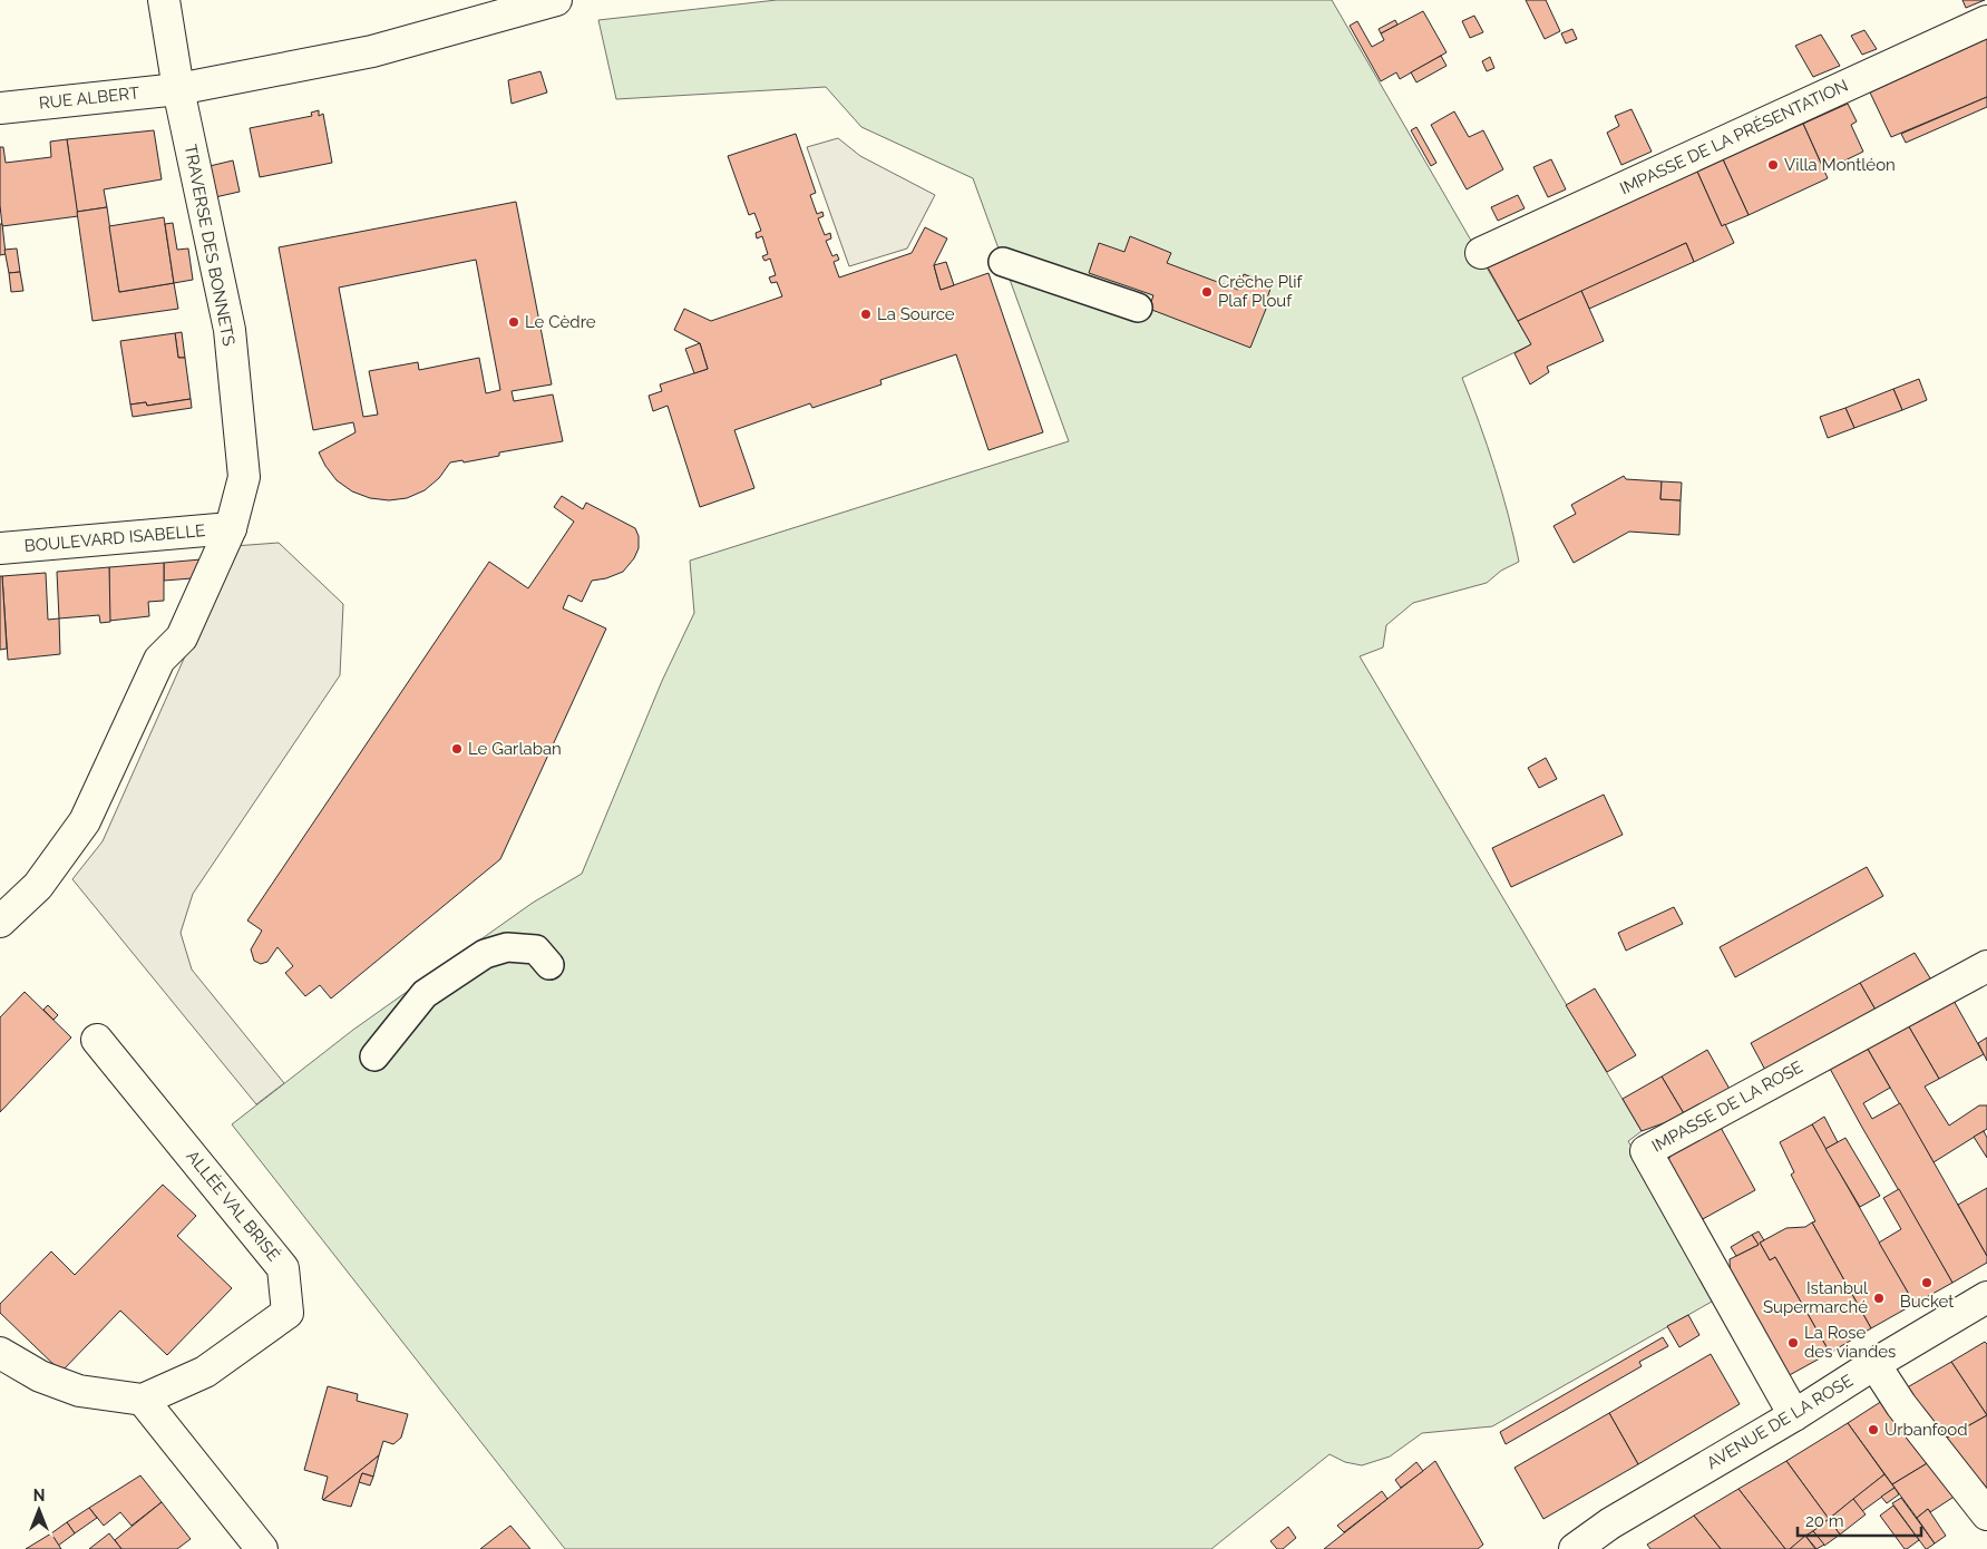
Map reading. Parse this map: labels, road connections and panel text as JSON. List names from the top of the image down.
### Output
{
  "streets": {
    "street": [
      "RUE ALBERT",
      "IMPASSE DE LA PRÉSENTATION",
      "TRAVERSE DES BONNETS",
      "BOULEVARD ISABELLE",
      "IMPASSE DE LA ROSE",
      "ALLÉE VAL BRISÉ",
      "AVENUE DE LA ROSE"
    ]
  },
  "crossings": [
    ["RUE ALBERT", "TRAVERSE DES BONNETS"],
    ["TRAVERSE DES BONNETS", "BOULEVARD ISABELLE"],
    ["IMPASSE DE LA ROSE", "AVENUE DE LA ROSE"]
  ],
  "places": [
    "Villa Montléon",
    "Crèche Plif Plaf Plouf",
    "La Source",
    "Le Cèdre",
    "Le Garlaban",
    "Bucket",
    "Istanbul Supermarché",
    "La Rose des viandes",
    "Urbanfood"
  ],
  "scale_bar": "20 m",
  "north": "top"
}
